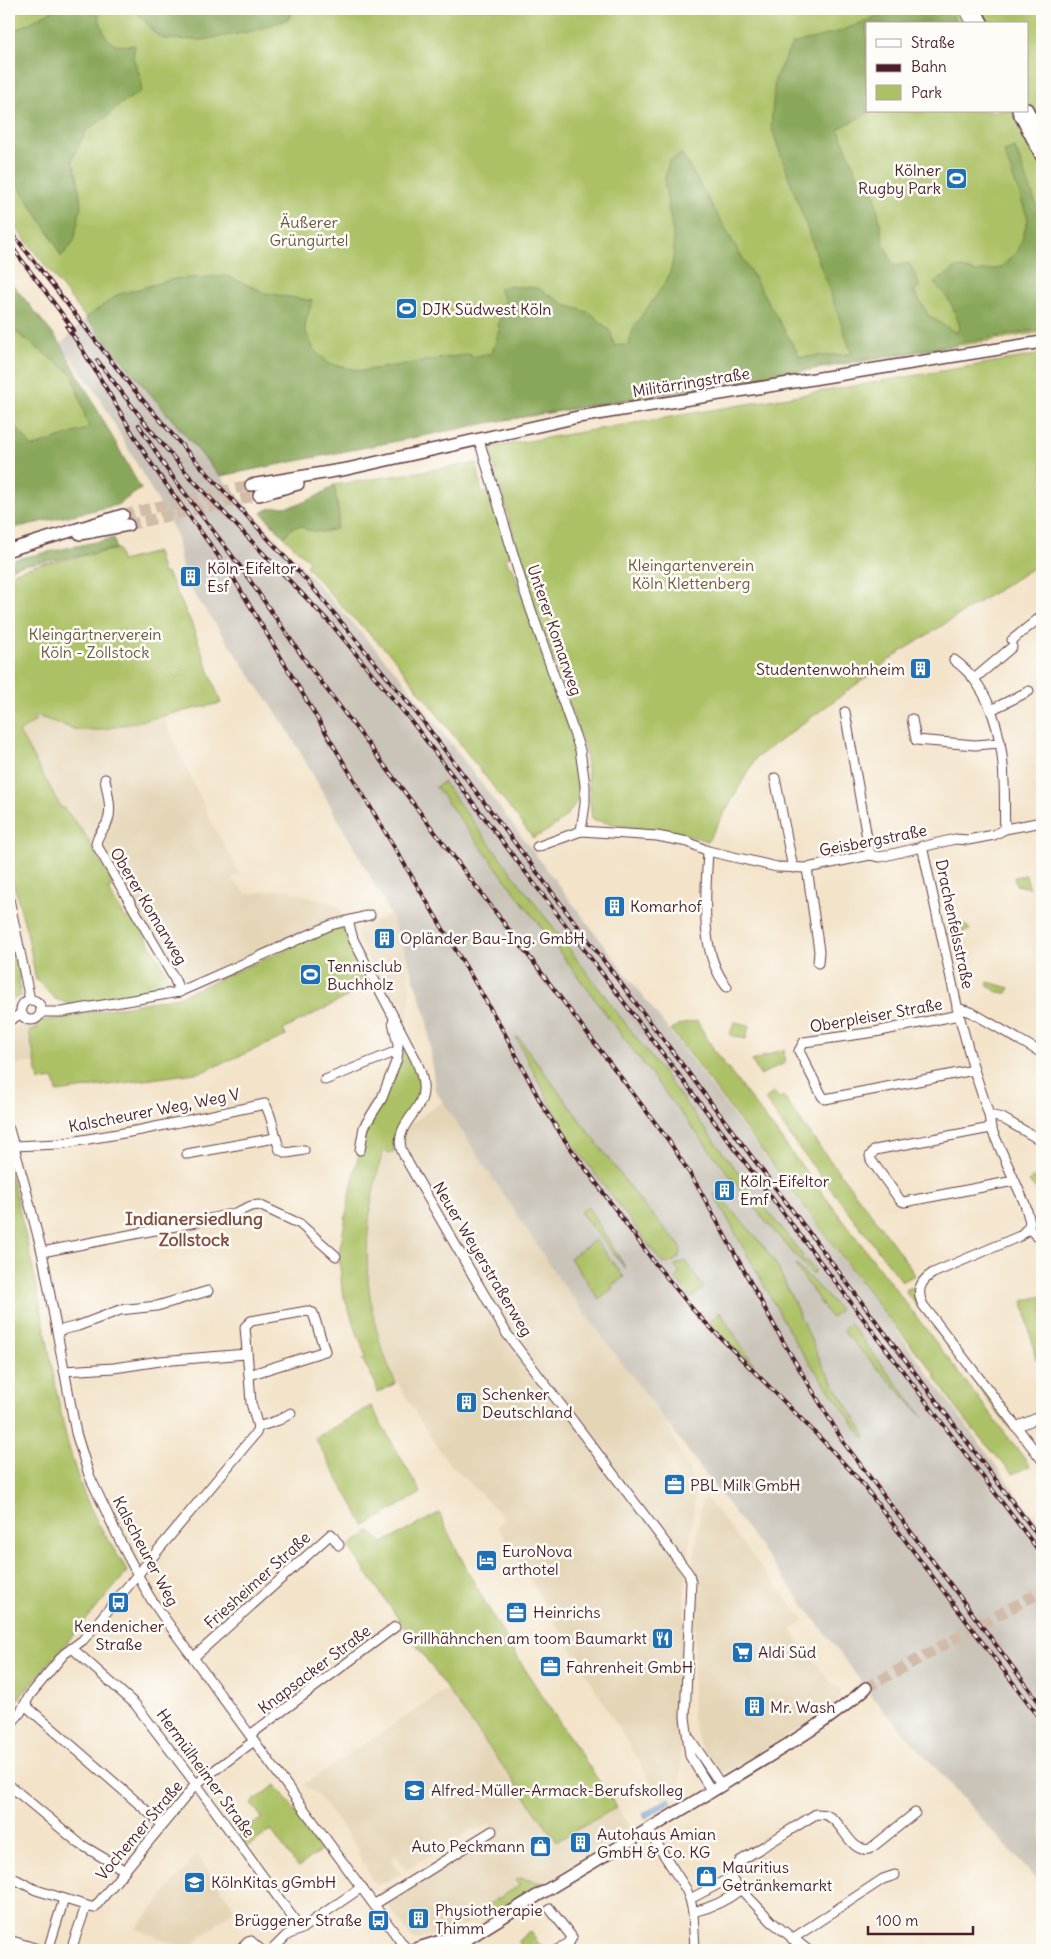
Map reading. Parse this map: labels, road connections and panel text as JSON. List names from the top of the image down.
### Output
{
  "streets": {
    "main road": ["Militärringstraße"],
    "street": [
      "Unterer Komarweg",
      "Geisbergstraße",
      "Oberer Komarweg",
      "Drachenfelsstraße",
      "Oberpleiser Straße",
      "Kalscheurer Weg, Weg V",
      "Neuer Weyerstraßerweg",
      "Kalscheurer Weg",
      "Friesheimer Straße",
      "Knapsacker Straße",
      "Hermülheimer Straße",
      "Vochemer Straße"
    ]
  },
  "crossings": [
    ["Militärringstraße", "Unterer Komarweg"],
    ["Unterer Komarweg", "Geisbergstraße"],
    ["Geisbergstraße", "Drachenfelsstraße"],
    ["Oberer Komarweg", "Neuer Weyerstraßerweg"],
    ["Drachenfelsstraße", "Oberpleiser Straße"],
    ["Kalscheurer Weg, Weg V", "Kalscheurer Weg"],
    ["Kalscheurer Weg", "Friesheimer Straße"],
    ["Kalscheurer Weg", "Knapsacker Straße"],
    ["Kalscheurer Weg", "Vochemer Straße"],
    ["Knapsacker Straße", "Vochemer Straße"],
    ["Hermülheimer Straße", "Vochemer Straße"]
  ],
  "districts": ["Indianersiedlung Zollstock"],
  "parks": ["Äußerer Grüngürtel", "Kleingartenverein Köln Klettenberg", "Kleingärtnerverein Köln - Zollstock"],
  "places": {
    "sports": ["Kölner Rugby Park", "DJK Südwest Köln", "Tennisclub Buchholz"],
    "building": [
      "Köln-Eifeltor Esf",
      "Studentenwohnheim",
      "Komarhof",
      "Opländer Bau-Ing. GmbH",
      "Köln-Eifeltor Emf",
      "Schenker Deutschland",
      "Mr. Wash",
      "Autohaus Amian GmbH & Co. KG",
      "Physiotherapie Thimm"
    ],
    "office": ["PBL Milk GmbH", "Heinrichs", "Fahrenheit GmbH"],
    "hotel": ["EuroNova arthotel"],
    "bus stop": ["Kendenicher Straße", "Brüggener Straße"],
    "restaurant": ["Grillhähnchen am toom Baumarkt"],
    "supermarket": ["Aldi Süd"],
    "school or university": ["Alfred-Müller-Armack-Berufskolleg", "KölnKitas gGmbH"],
    "shop": ["Auto Peckmann", "Mauritius Getränkemarkt"]
  },
  "legend": ["Straße", "Bahn", "Park"],
  "scale_bar": "100 m"
}
